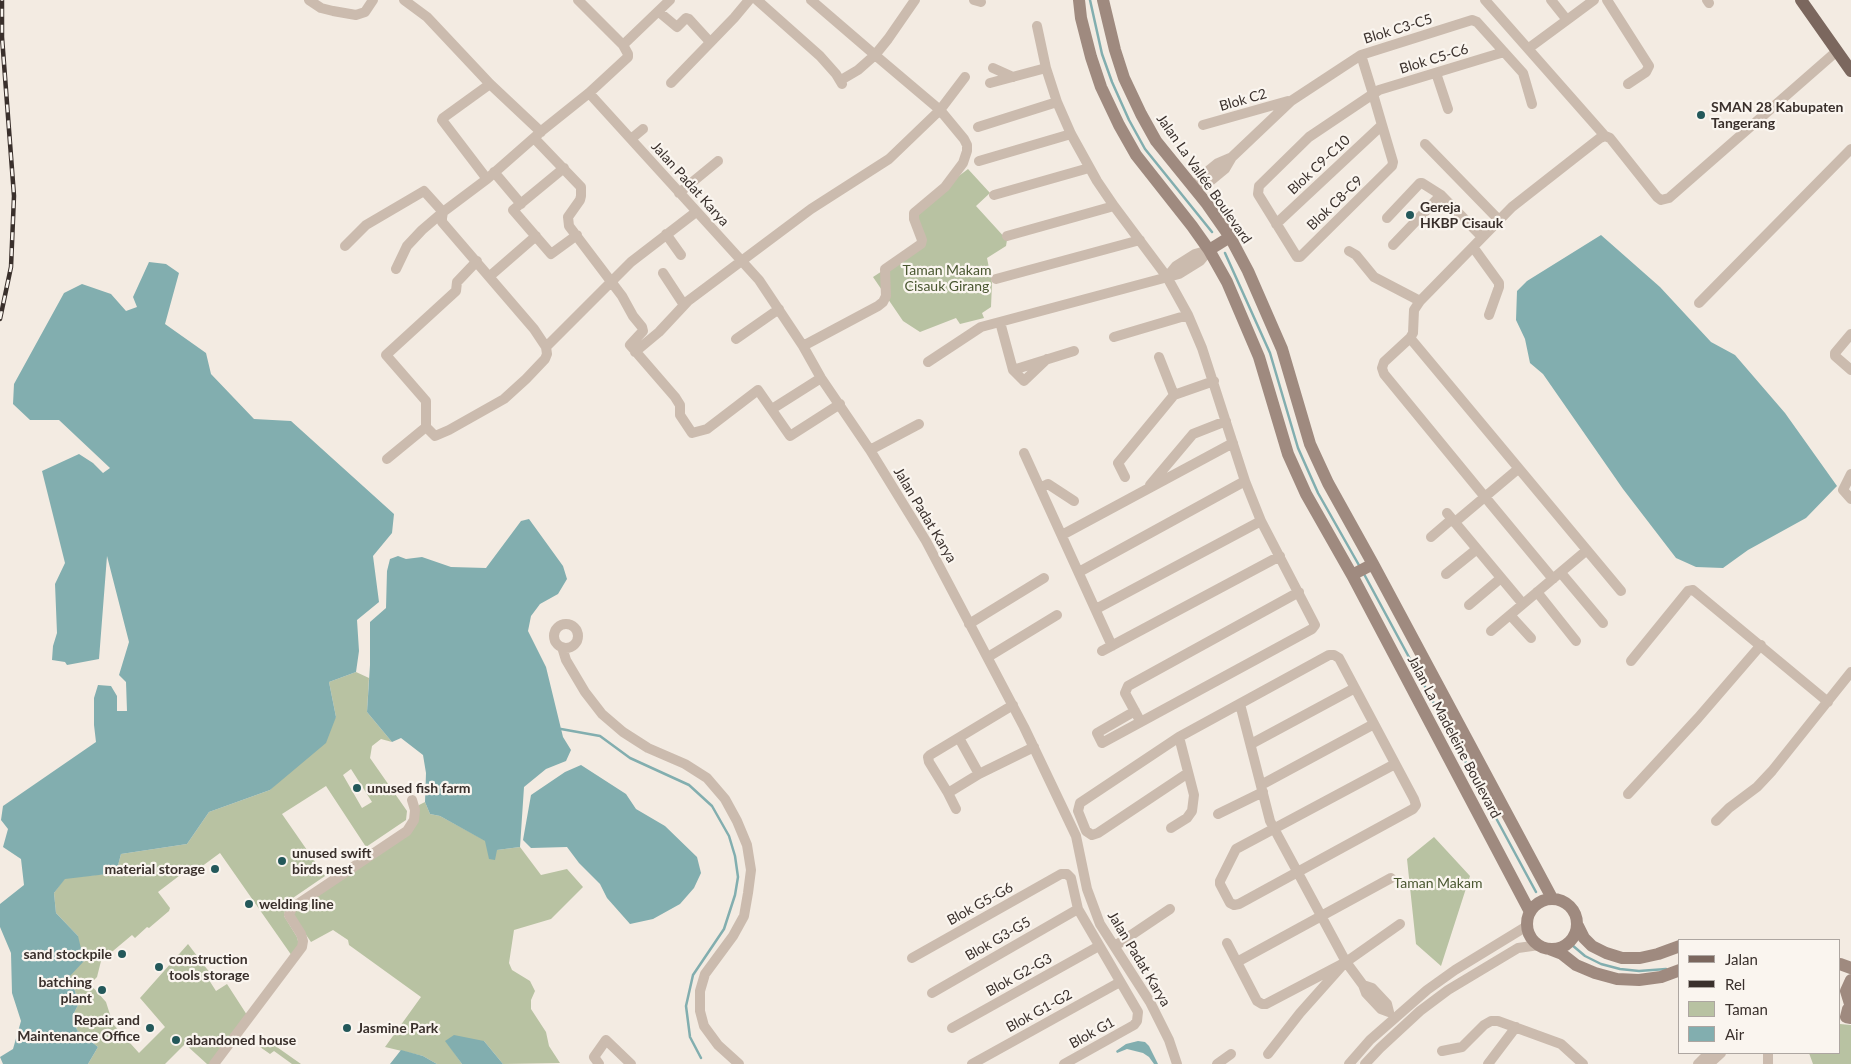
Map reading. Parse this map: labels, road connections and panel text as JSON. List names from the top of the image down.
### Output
{
  "streets": {
    "street": [
      "Blok C3-C5",
      "Blok C5-C6",
      "Blok C2",
      "Blok C9-C10",
      "Jalan La Vallée Boulevard",
      "Jalan Padat Karya",
      "Blok C8-C9",
      "Jalan La Madeleine Boulevard",
      "Blok G5-G6",
      "Blok G3-G5",
      "Blok G2-G3",
      "Blok G1-G2",
      "Blok G1"
    ]
  },
  "crossings": [
    ["Blok C3-C5", "Blok C5-C6"],
    ["Blok C3-C5", "Blok C2"],
    ["Blok C5-C6", "Blok C9-C10"],
    ["Blok C5-C6", "Blok C8-C9"],
    ["Blok C9-C10", "Blok C8-C9"],
    ["Jalan La Vallée Boulevard", "Jalan La Madeleine Boulevard"],
    ["Blok G5-G6", "Blok G3-G5"],
    ["Blok G1-G2", "Blok G1"]
  ],
  "parks": ["Taman Makam Cisauk Girang", "Taman Makam"],
  "places": [
    "SMAN 28 Kabupaten Tangerang",
    "Gereja HKBP Cisauk",
    "unused fish farm",
    "unused swift birds nest",
    "material storage",
    "welding line",
    "sand stockpile",
    "construction tools storage",
    "batching plant",
    "Repair and Maintenance Office",
    "Jasmine Park",
    "abandoned house"
  ],
  "legend": [
    "Jalan",
    "Rel",
    "Taman",
    "Air"
  ]
}
